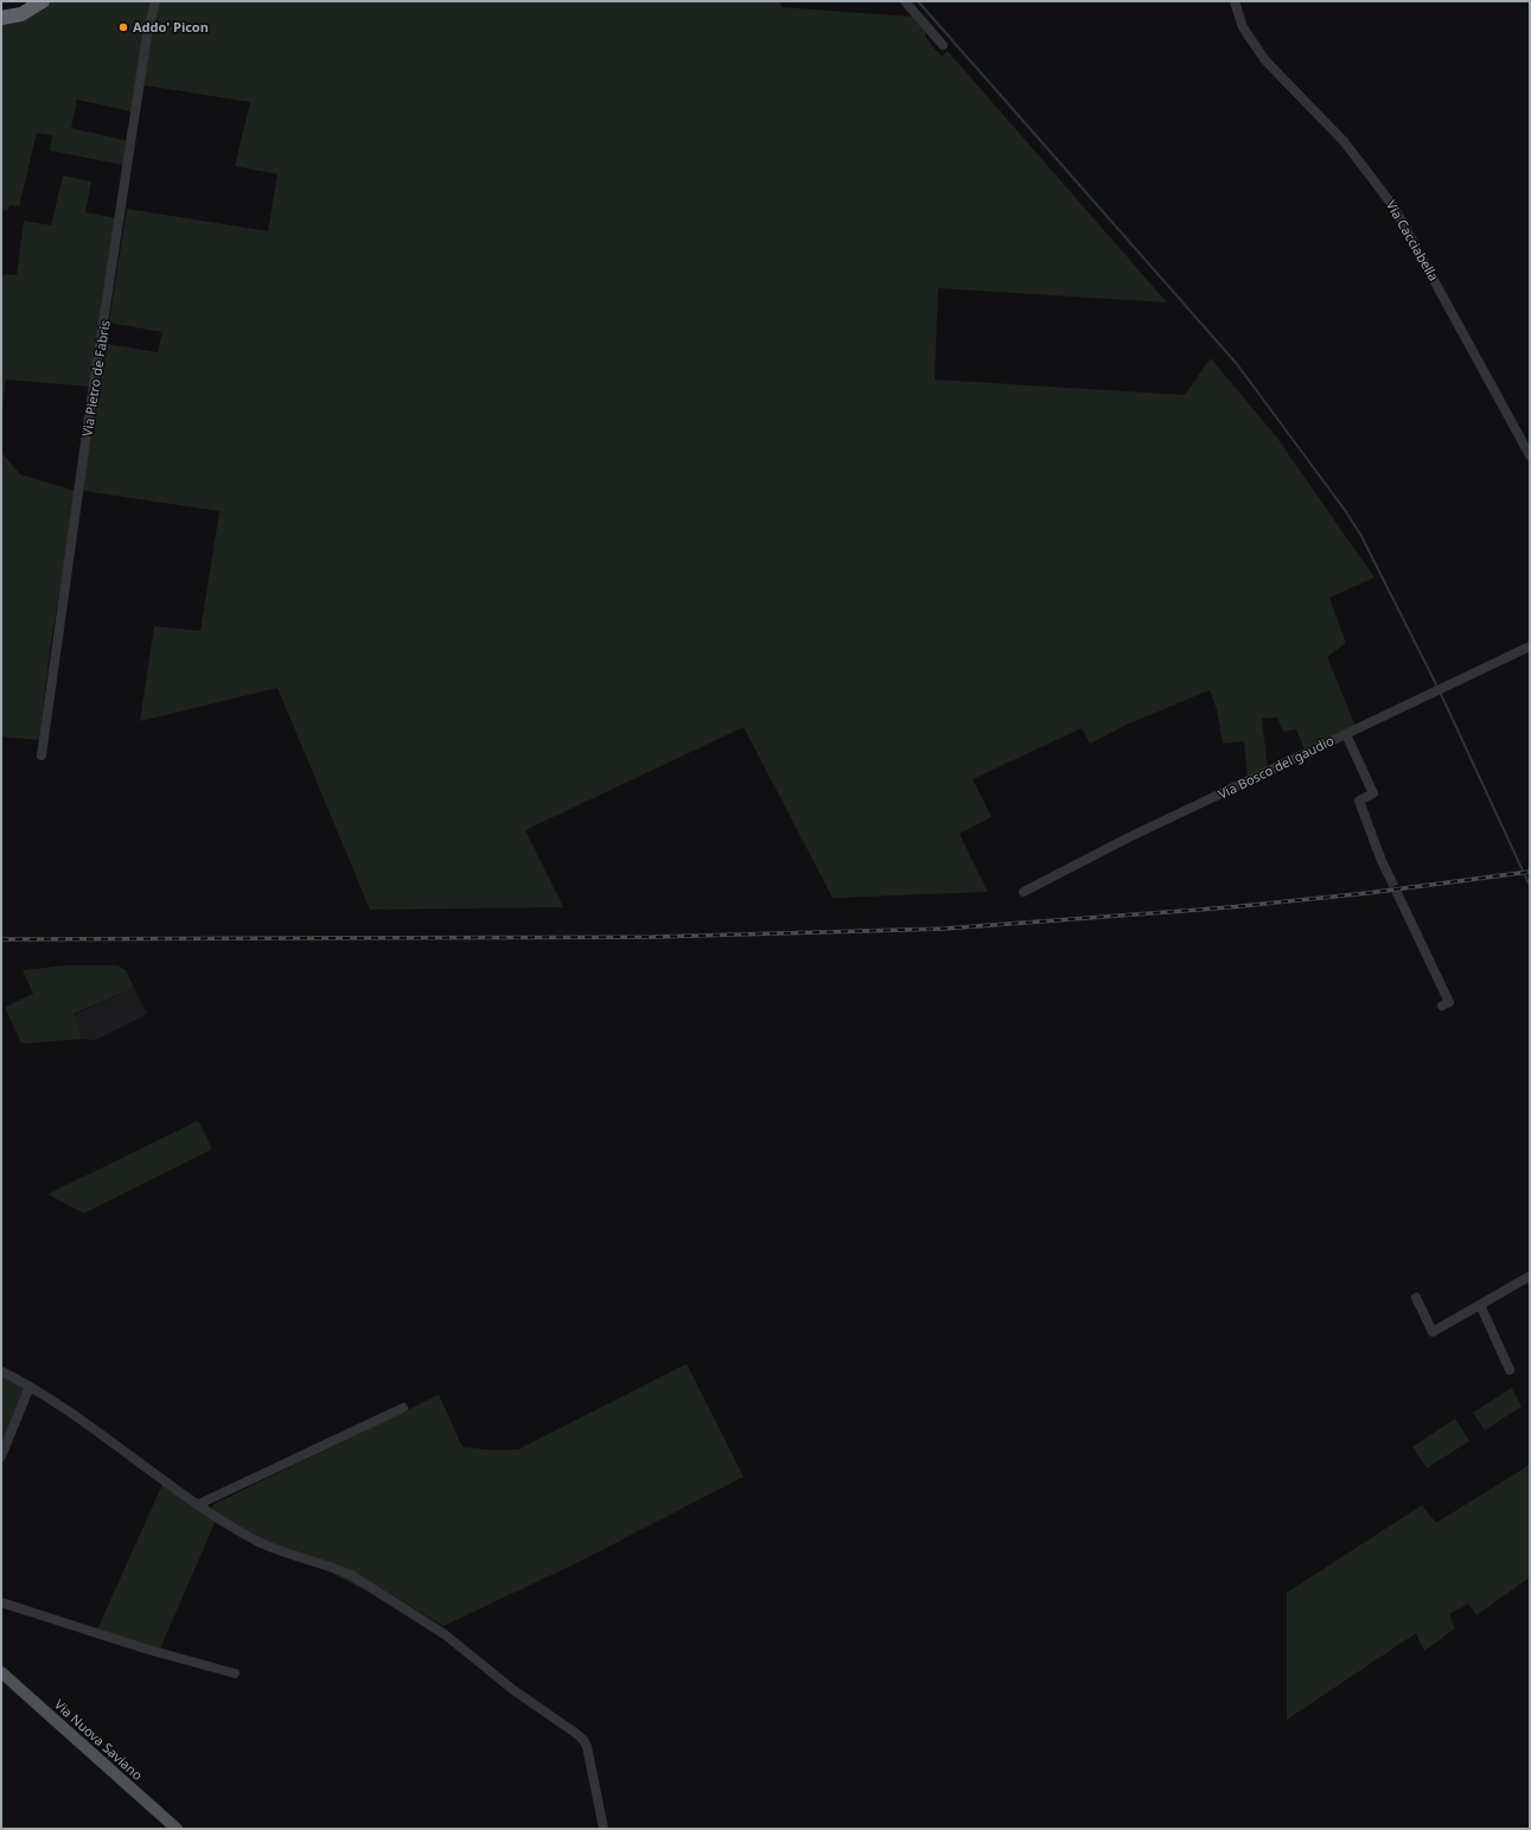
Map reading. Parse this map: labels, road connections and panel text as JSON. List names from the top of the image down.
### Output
{
  "streets": {
    "main road": ["Via Nuova Saviano"],
    "street": ["Via Cacciabella", "Via Pietro de Fabris", "Via Bosco del gaudio"]
  },
  "places": ["Addo' Picon"]
}
